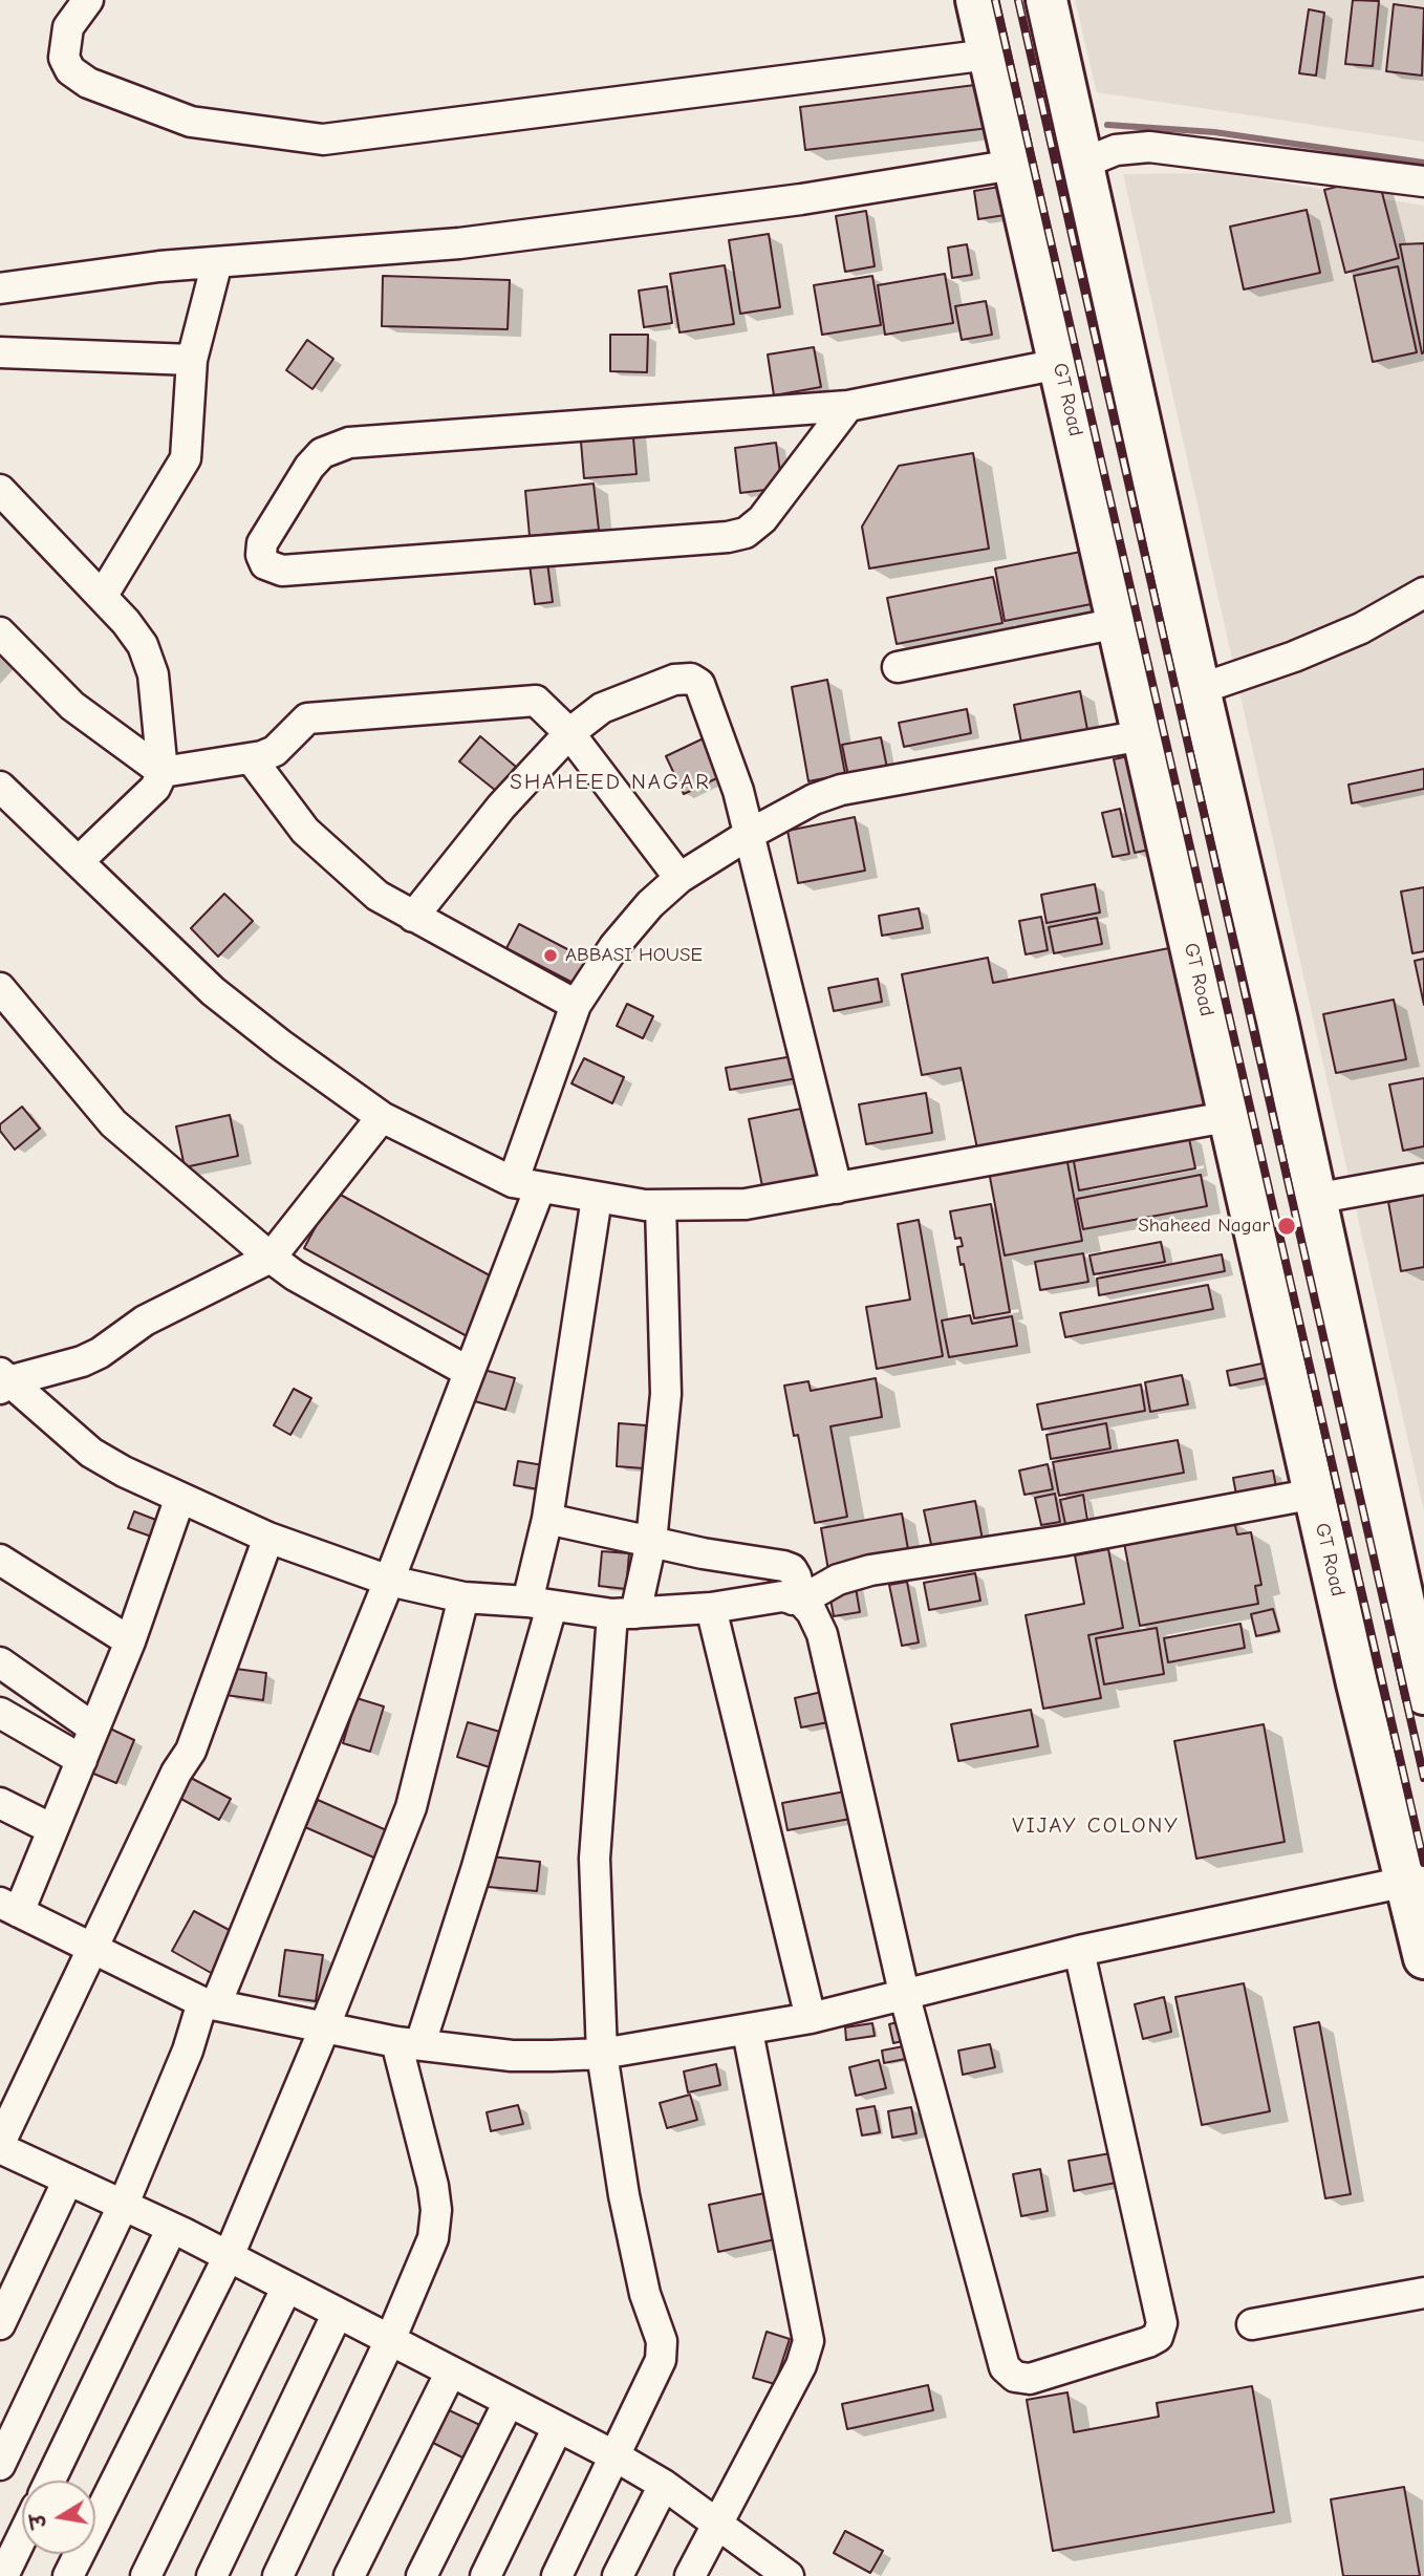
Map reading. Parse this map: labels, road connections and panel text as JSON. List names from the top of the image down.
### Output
{
  "streets": {
    "highway": ["GT Road"]
  },
  "districts": ["SHAHEED NAGAR", "VIJAY COLONY"],
  "places": ["ABBASI HOUSE", "Shaheed Nagar"],
  "north": "left"
}
